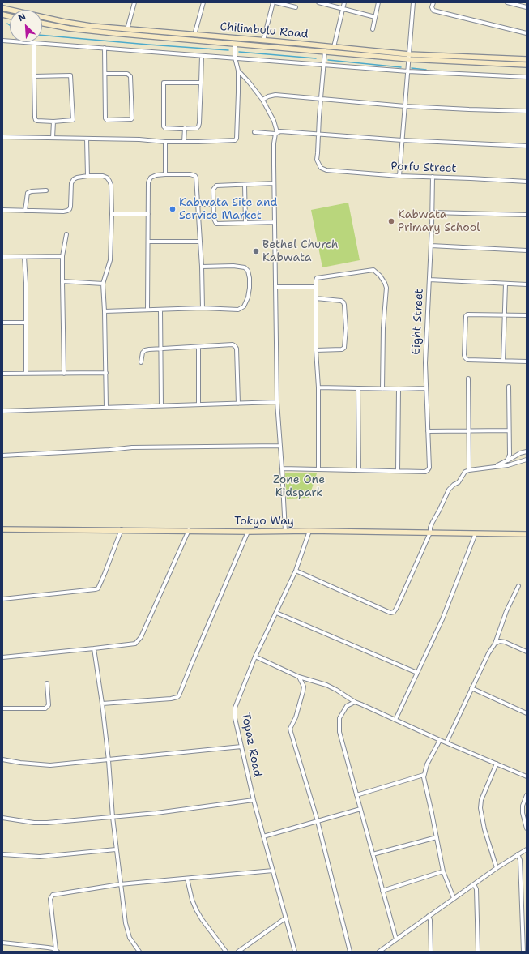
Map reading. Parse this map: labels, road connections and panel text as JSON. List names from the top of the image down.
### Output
{
  "streets": {
    "main road": ["Chilimbulu Road", "Tokyo Way"],
    "street": ["Porfu Street", "Eight Street", "Topaz Road"]
  },
  "crossings": [
    ["Porfu Street", "Eight Street"],
    ["Tokyo Way", "Topaz Road"]
  ],
  "parks": ["Zone One Kidspark"],
  "places": ["Kabwata Site and Service Market", "Kabwata Primary School", "Bethel Church Kabwata"],
  "north": "top left"
}
